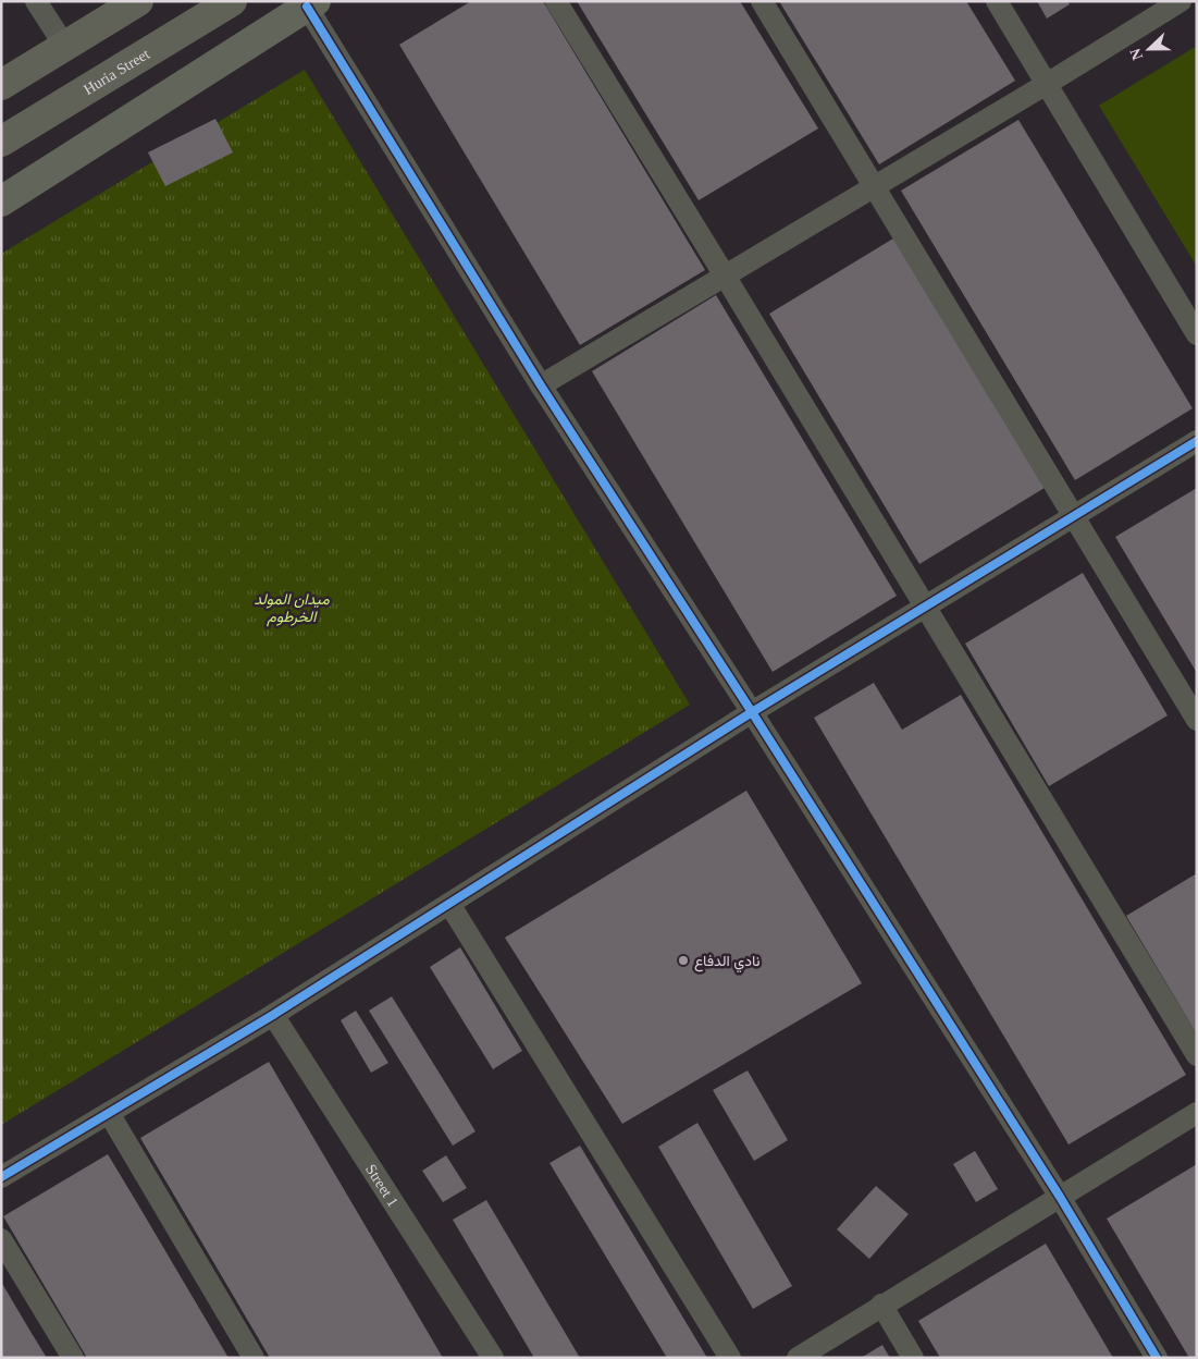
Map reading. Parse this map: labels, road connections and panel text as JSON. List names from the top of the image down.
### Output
{
  "streets": {
    "main road": ["Huria Street"],
    "street": ["Street 1"]
  },
  "parks": ["ميدان المولد الخرطوم"],
  "places": ["نادي الدفاع"],
  "north": "left"
}
